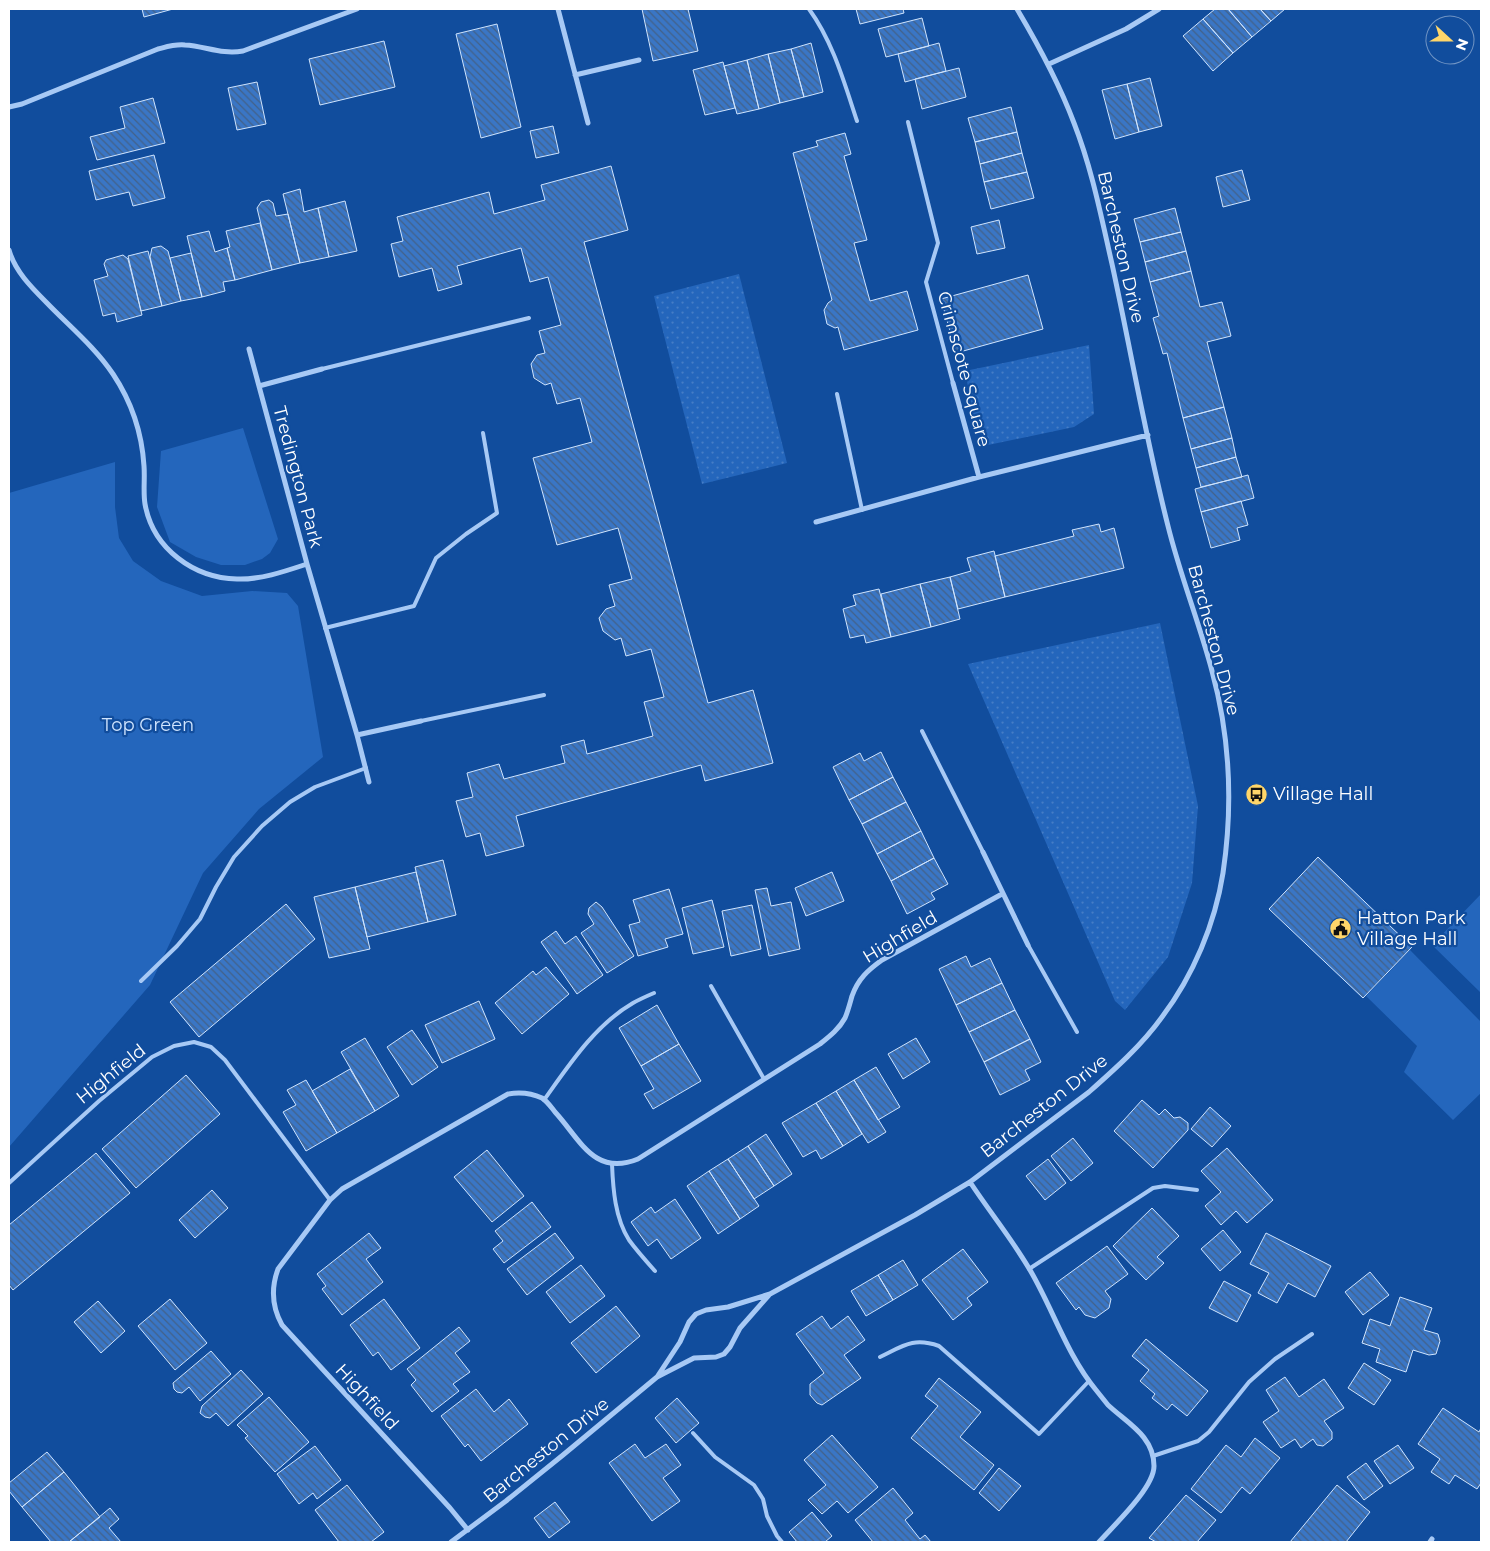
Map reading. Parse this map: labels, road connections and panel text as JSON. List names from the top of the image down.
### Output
{
  "streets": {
    "street": [
      "Barcheston Drive",
      "Crimscote Square",
      "Tredington Park",
      "Highfield"
    ]
  },
  "crossings": [
    ["Barcheston Drive", "Highfield"]
  ],
  "parks": ["Top Green"],
  "places": {
    "bus stop": ["Village Hall"],
    "public building": ["Hatton Park Village Hall"]
  },
  "north": "right"
}
